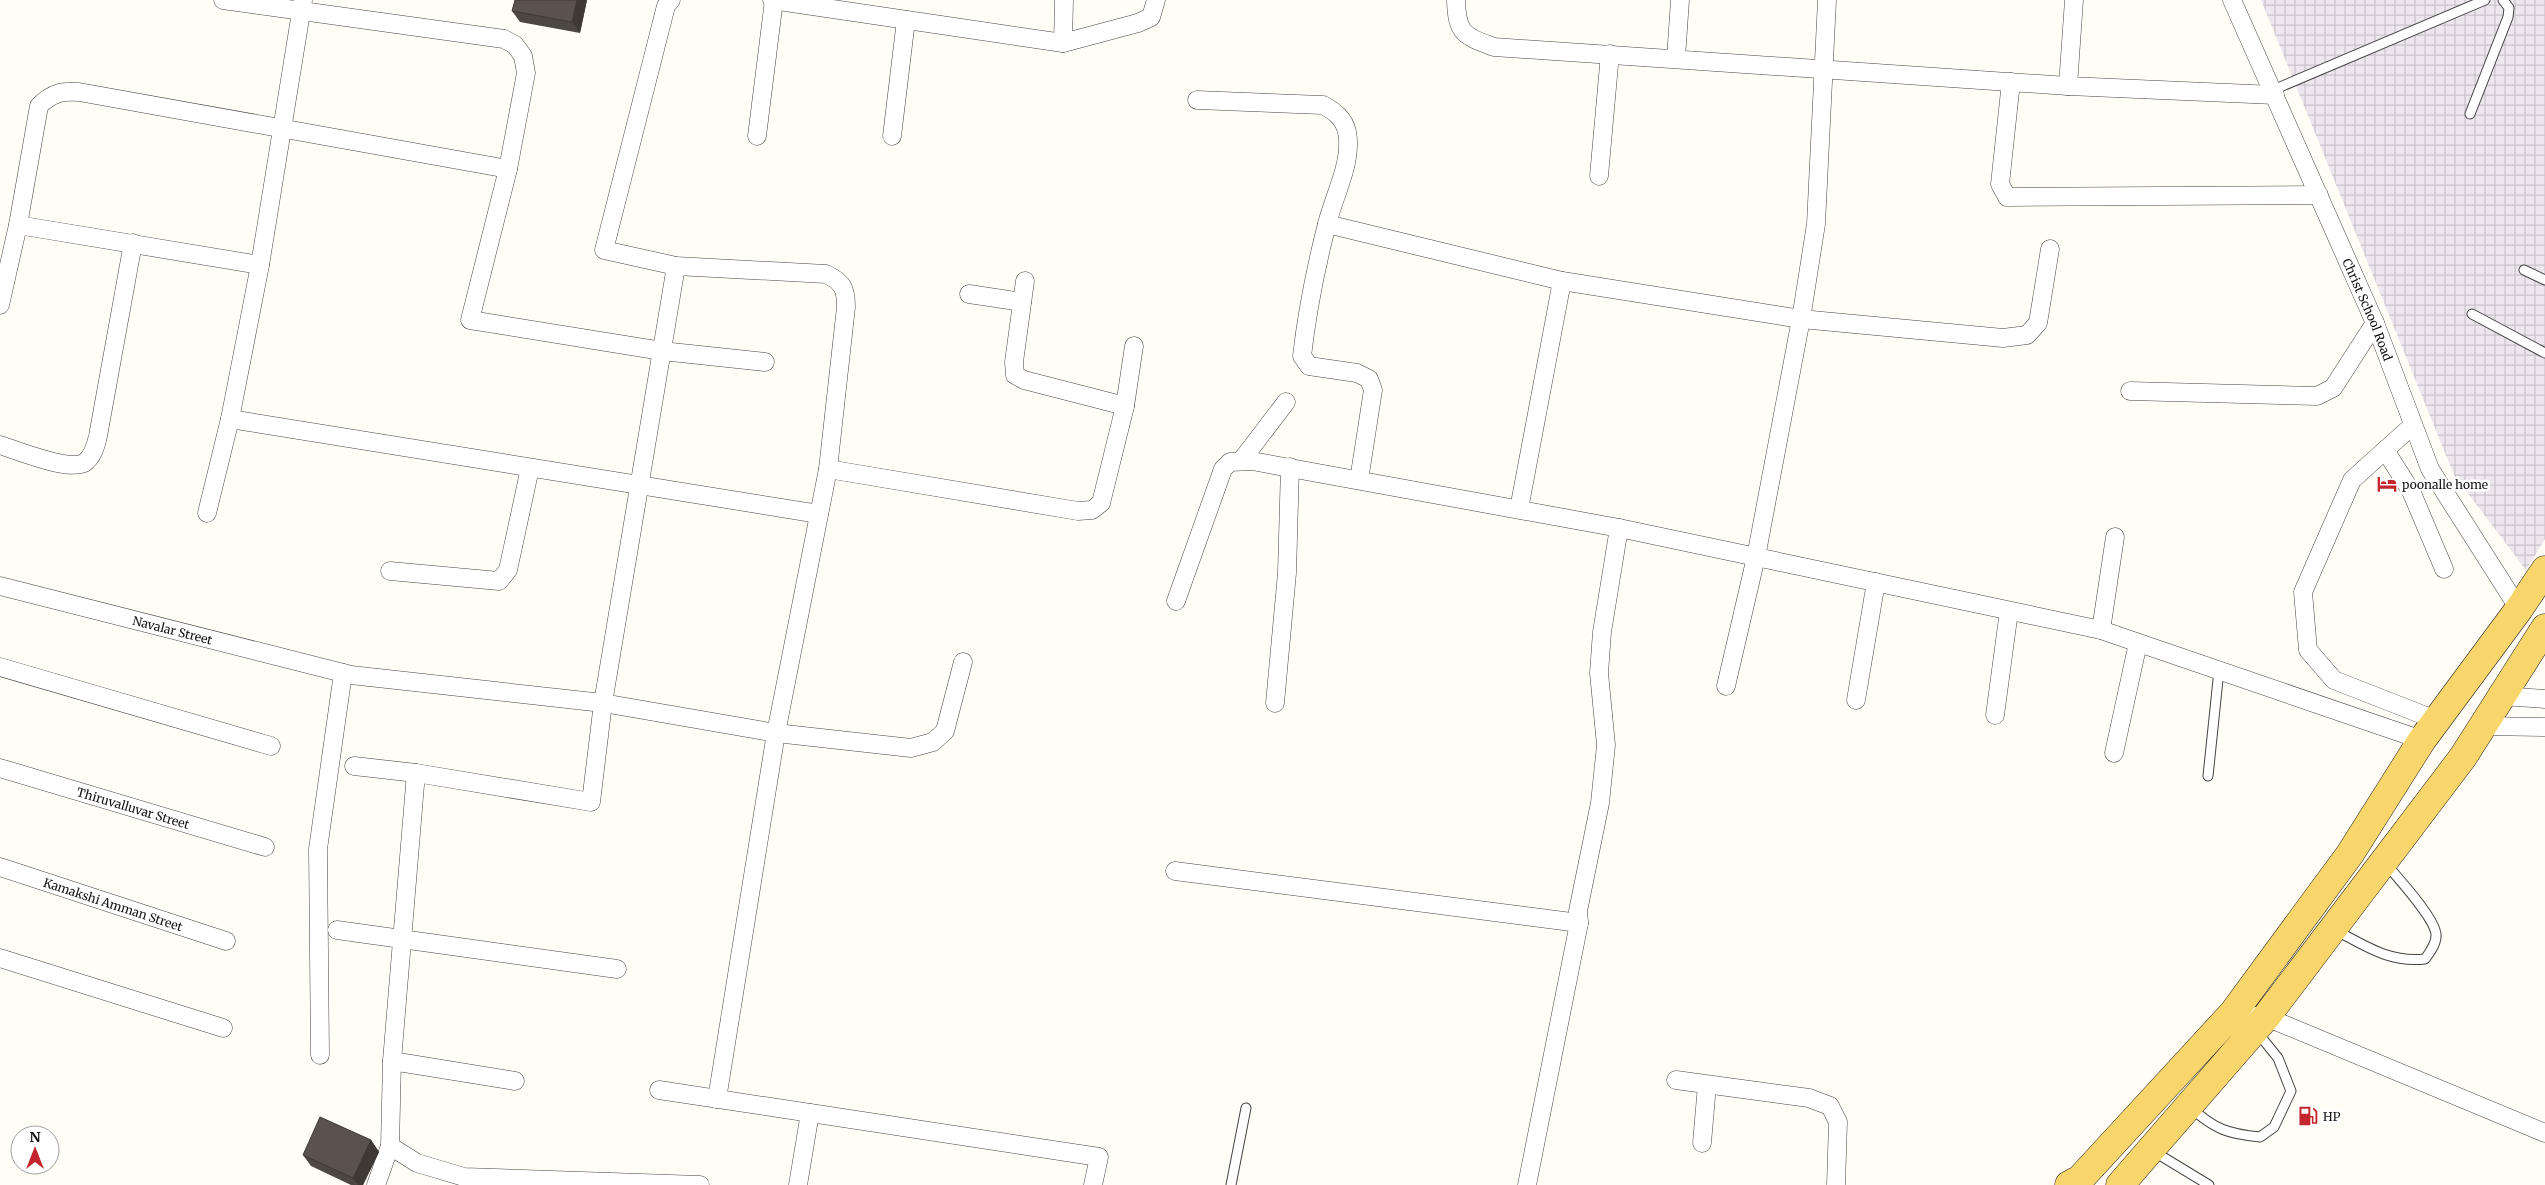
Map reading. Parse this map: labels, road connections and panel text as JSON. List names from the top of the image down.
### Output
{
  "streets": {
    "street": [
      "Christ School Road",
      "Navalar Street",
      "Thiruvalluvar Street",
      "Kamakshi Amman Street"
    ]
  },
  "places": {
    "hotel": ["poonalle home"],
    "fuel station": ["HP"]
  },
  "north": "top"
}
